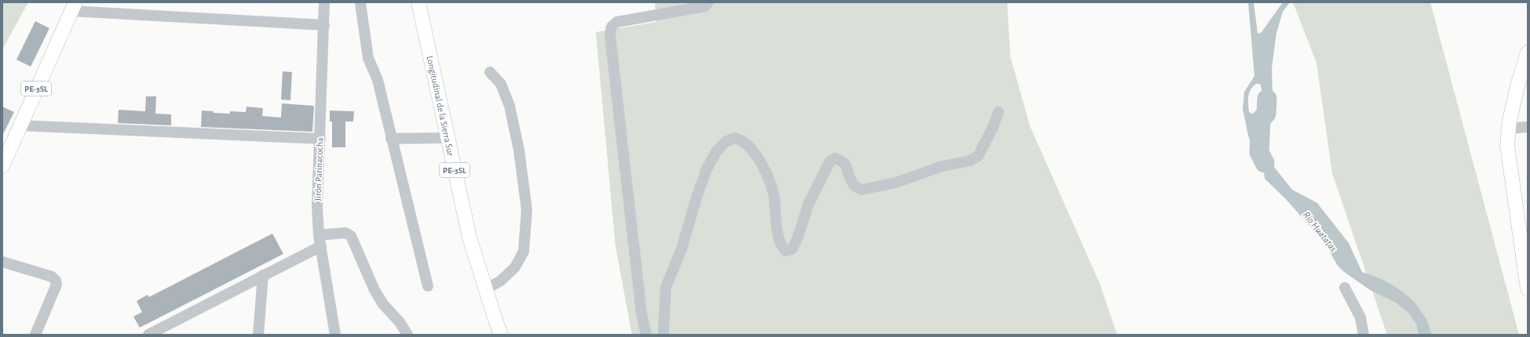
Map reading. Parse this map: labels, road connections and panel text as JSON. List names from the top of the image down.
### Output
{
  "streets": {
    "main road": ["PE-3SL", "Longitudinal de la Sierra Sur"],
    "street": ["Jirón Parinacocha"]
  },
  "water": ["Rio Huatatas"]
}
